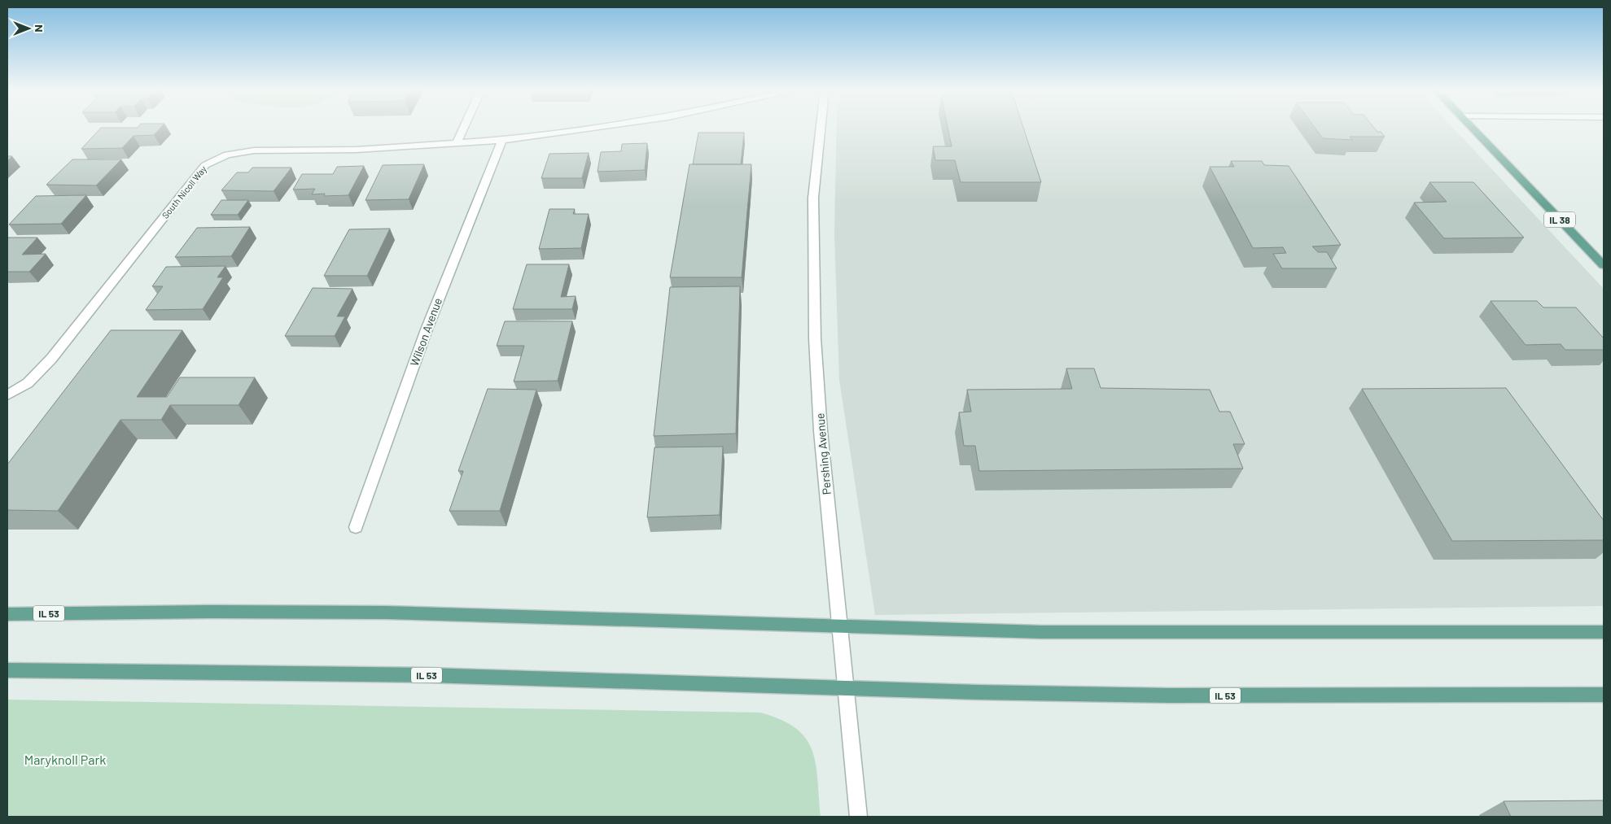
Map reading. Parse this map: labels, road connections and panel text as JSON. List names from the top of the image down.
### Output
{
  "streets": {
    "main road": ["IL 38", "IL 53"],
    "street": ["South Nicoll Way", "Wilson Avenue", "Pershing Avenue"]
  },
  "crossings": [
    ["South Nicoll Way", "Wilson Avenue"],
    ["Pershing Avenue", "IL 53"]
  ],
  "parks": ["Maryknoll Park"],
  "north": "right"
}
